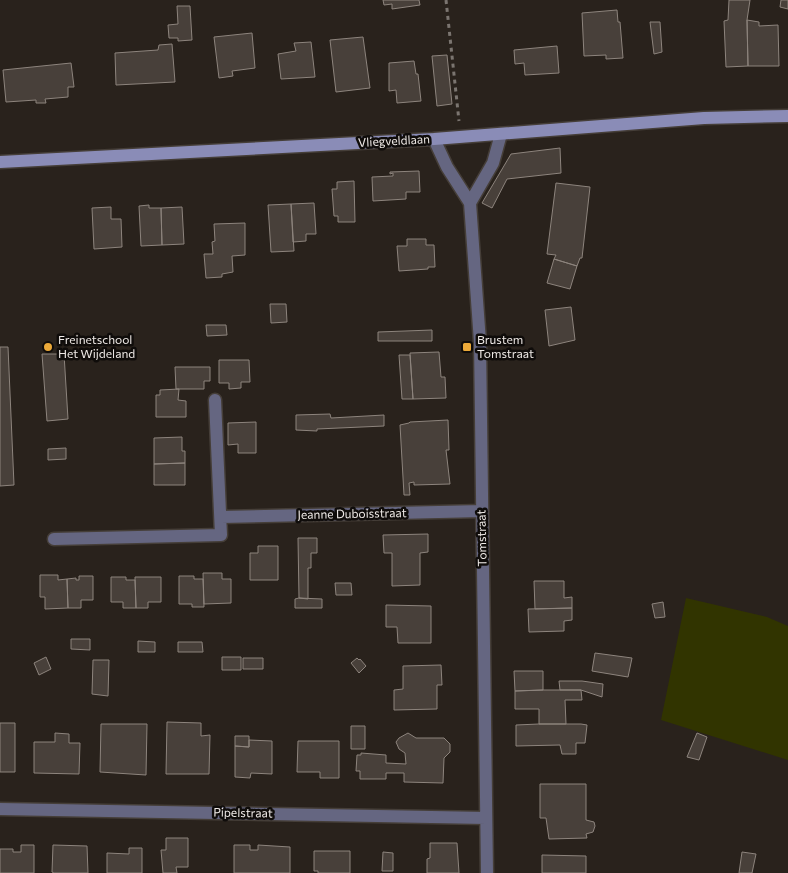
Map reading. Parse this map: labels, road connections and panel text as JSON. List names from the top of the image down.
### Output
{
  "streets": {
    "main road": ["Vliegveldlaan"],
    "street": ["Jeanne Duboisstraat", "Tomstraat", "Pipelstraat"]
  },
  "crossings": [
    ["Vliegveldlaan", "Tomstraat"],
    ["Jeanne Duboisstraat", "Tomstraat"],
    ["Tomstraat", "Pipelstraat"]
  ],
  "places": {
    "other": ["Freinetschool Het Wijdeland"],
    "transit": ["Brustem Tomstraat"]
  }
}
